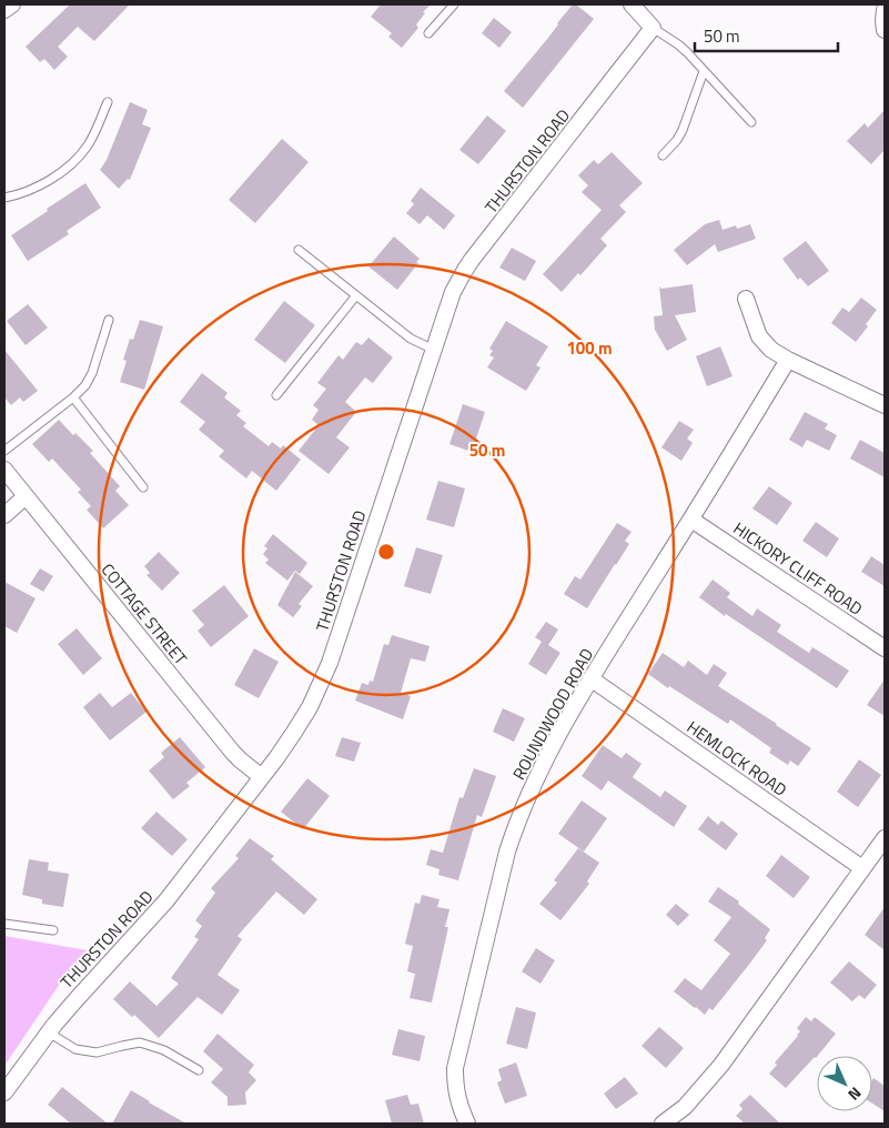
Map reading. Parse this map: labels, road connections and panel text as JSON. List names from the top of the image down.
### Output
{
  "streets": {
    "street": [
      "THURSTON ROAD",
      "HICKORY CLIFF ROAD",
      "COTTAGE STREET",
      "ROUNDWOOD ROAD",
      "HEMLOCK ROAD"
    ]
  },
  "crossings": [
    ["THURSTON ROAD", "COTTAGE STREET"],
    ["HICKORY CLIFF ROAD", "ROUNDWOOD ROAD"],
    ["ROUNDWOOD ROAD", "HEMLOCK ROAD"]
  ],
  "scale_bar": "50 m",
  "north": "bottom right",
  "rings": ["100 m", "50 m"]
}
